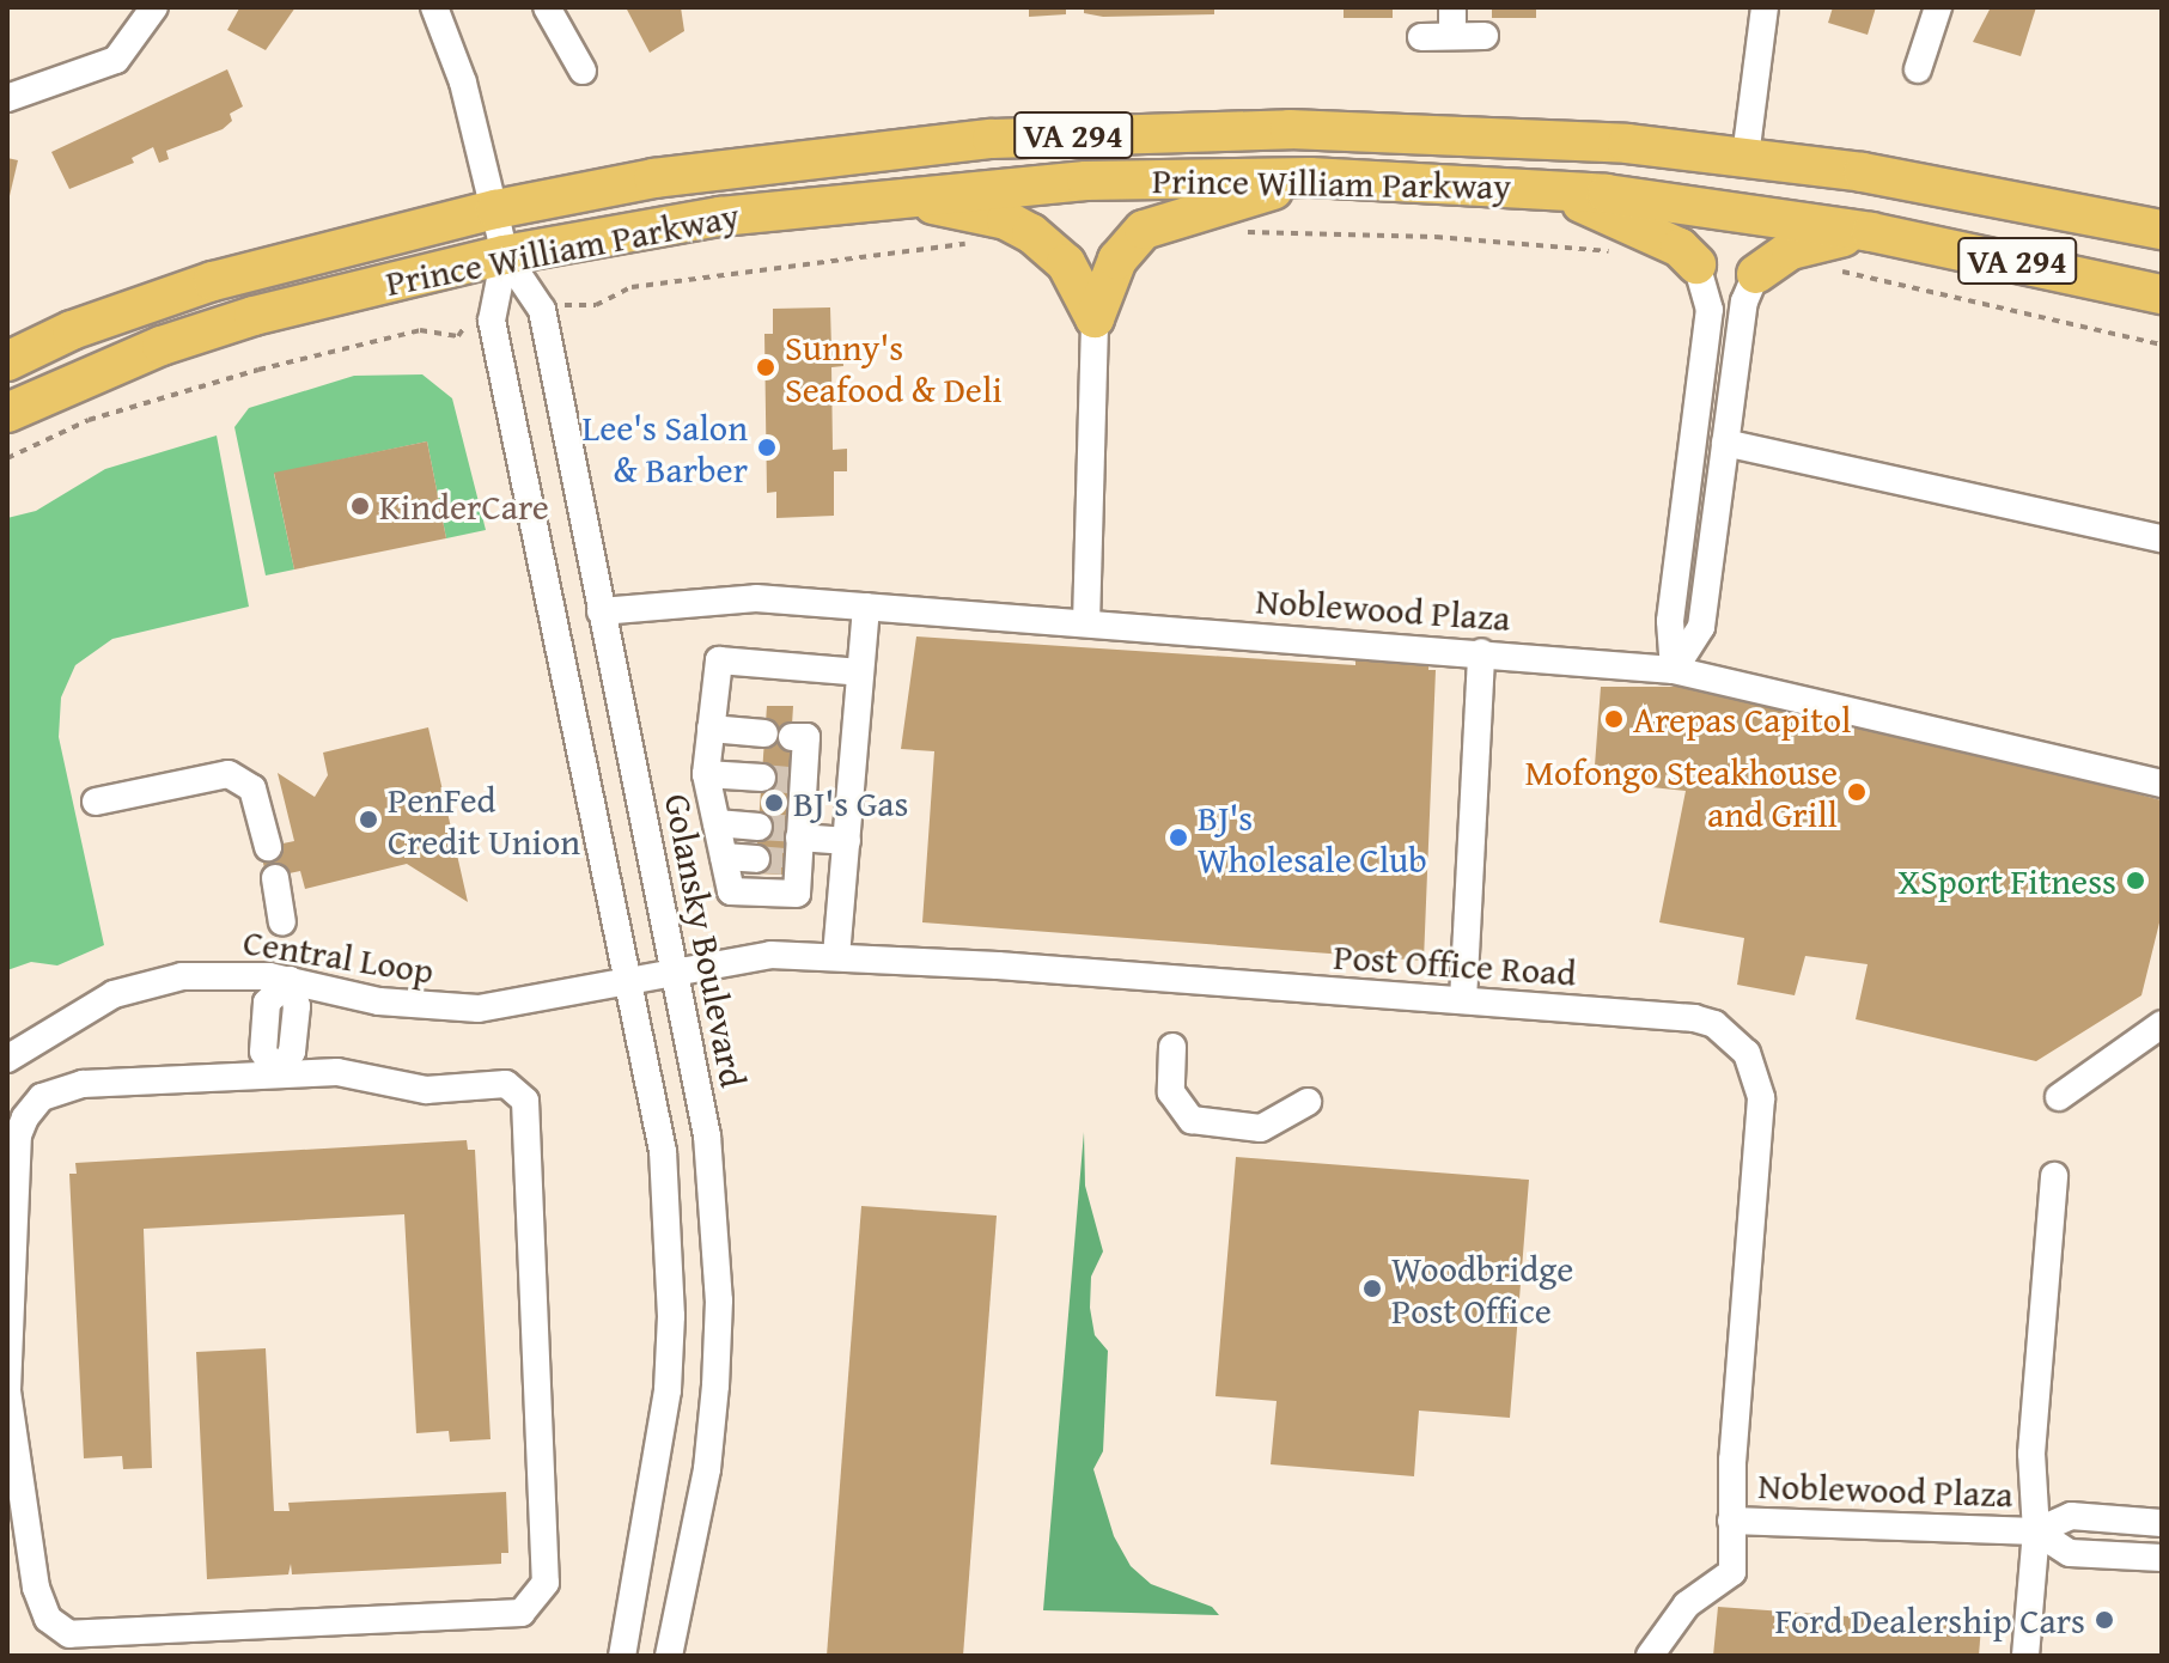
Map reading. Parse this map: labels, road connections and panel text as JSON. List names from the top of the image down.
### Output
{
  "streets": {
    "highway": ["VA 294", "Prince William Parkway"],
    "street": [
      "Noblewood Plaza",
      "Golansky Boulevard",
      "Central Loop",
      "Post Office Road"
    ]
  },
  "crossings": [
    ["Prince William Parkway", "Golansky Boulevard"],
    ["Noblewood Plaza", "Golansky Boulevard"],
    ["Noblewood Plaza", "Post Office Road"],
    ["Golansky Boulevard", "Central Loop"],
    ["Golansky Boulevard", "Post Office Road"],
    ["Central Loop", "Post Office Road"]
  ],
  "places": [
    "Sunny's Seafood & Deli",
    "Lee's Salon & Barber",
    "KinderCare",
    "Arepas Capitol",
    "Mofongo Steakhouse and Grill",
    "BJ's Gas",
    "PenFed Credit Union",
    "BJ's Wholesale Club",
    "XSport Fitness",
    "Woodbridge Post Office",
    "Ford Dealership Cars"
  ]
}
